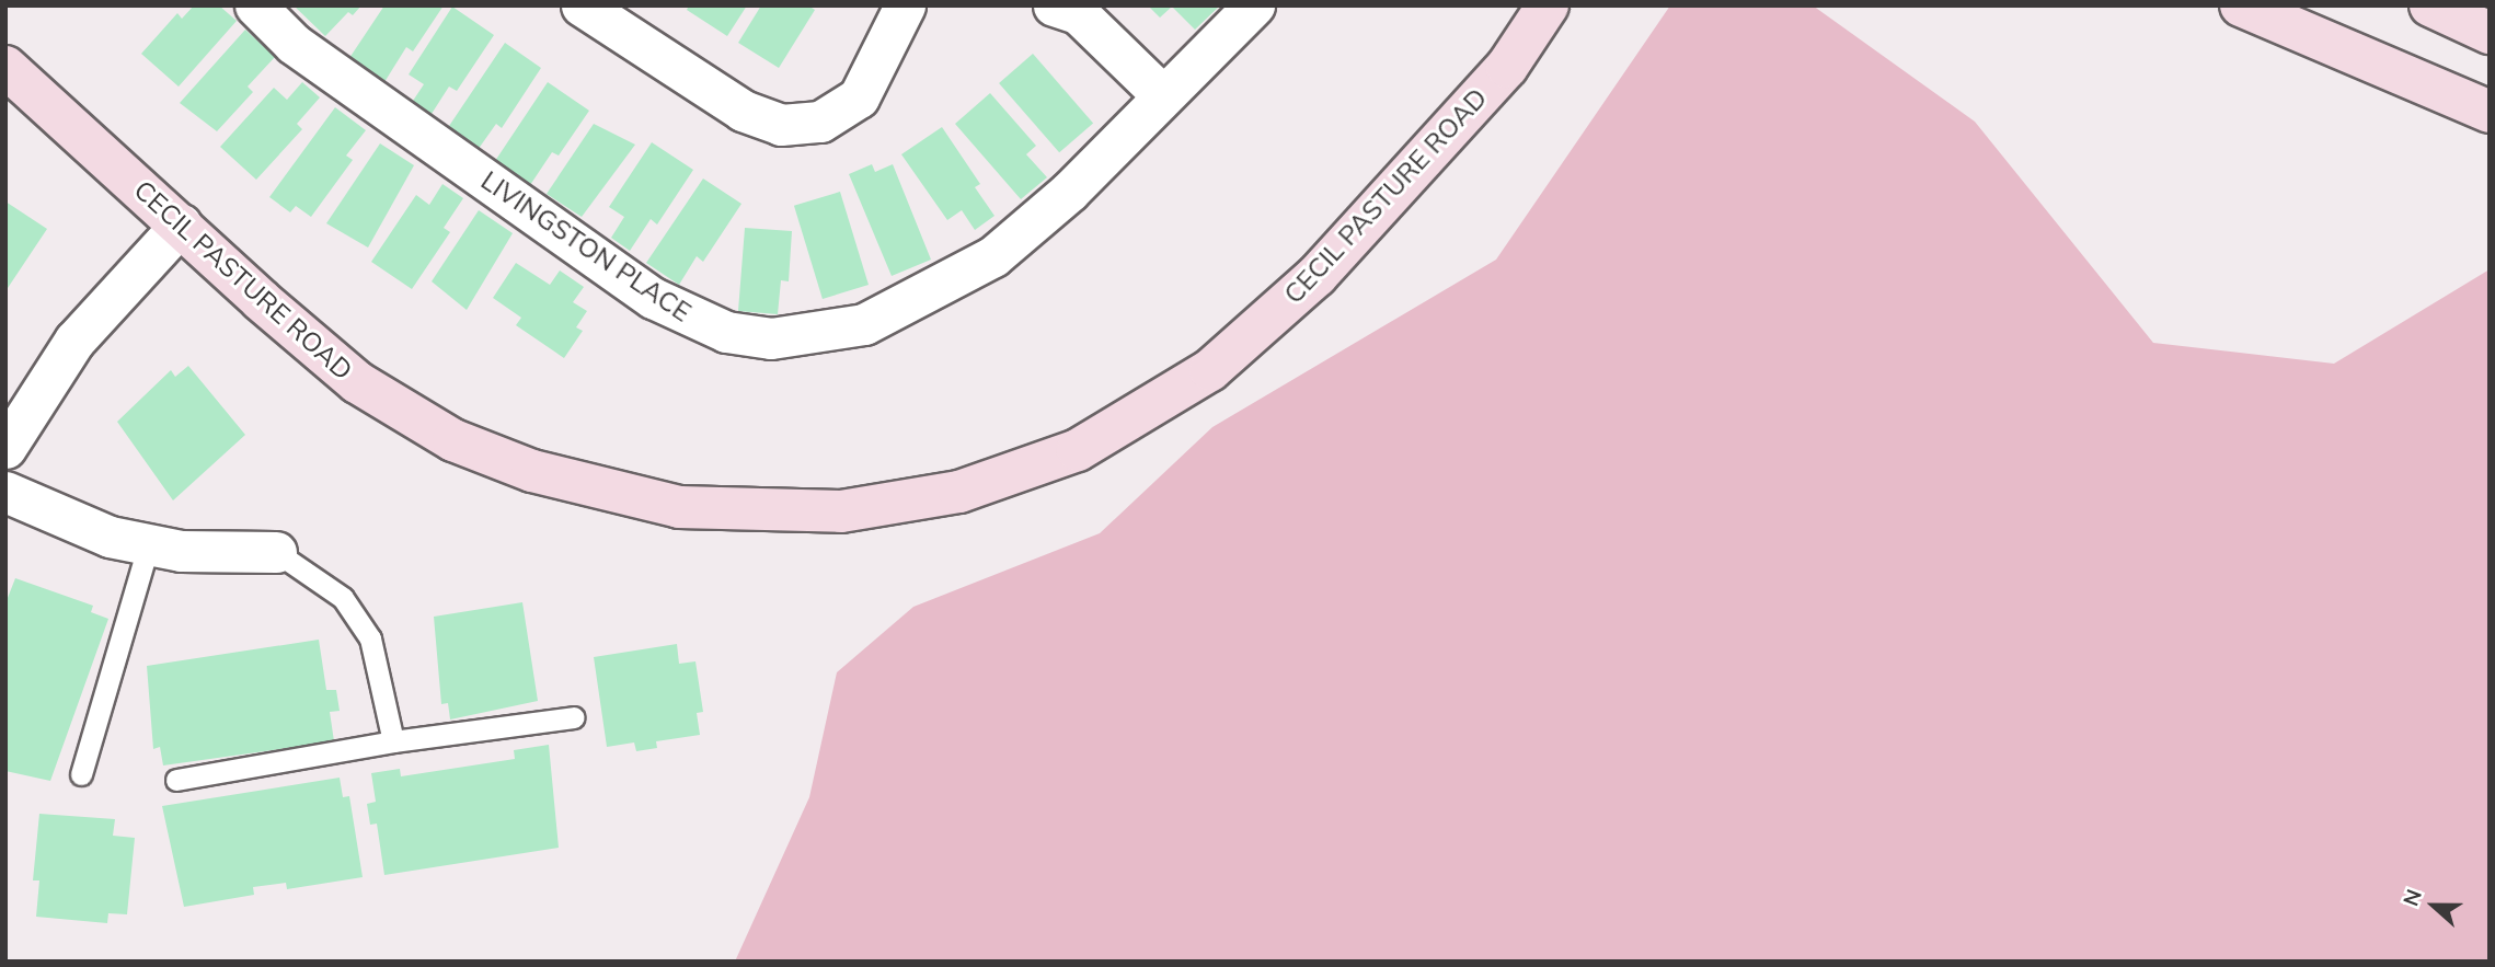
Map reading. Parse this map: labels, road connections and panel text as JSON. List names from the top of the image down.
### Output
{
  "streets": {
    "street": ["CECIL PASTURE ROAD", "LIVINGSTON PLACE"]
  },
  "north": "left"
}
